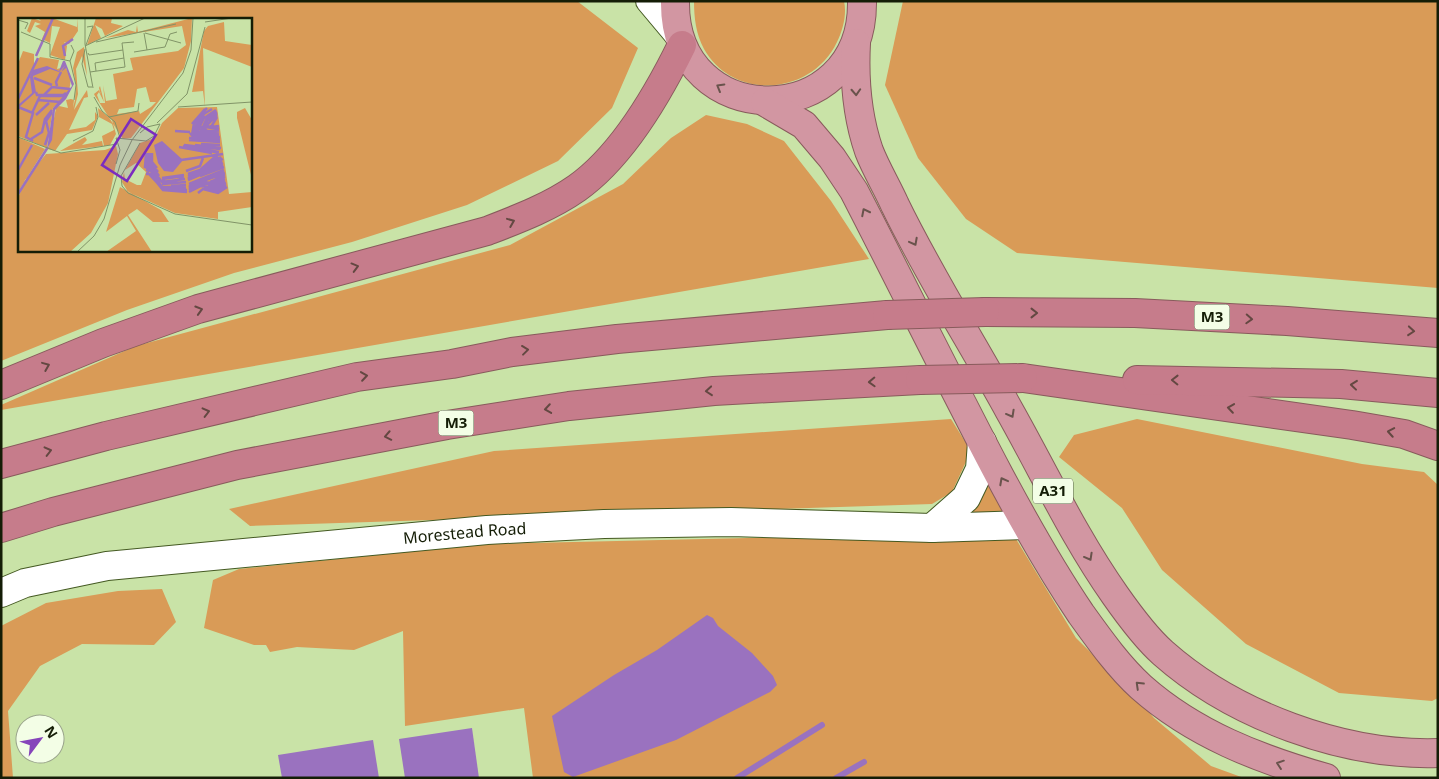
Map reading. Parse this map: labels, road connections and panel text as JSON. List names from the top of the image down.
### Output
{
  "streets": {
    "highway": ["M3", "A31"],
    "street": ["Morestead Road"]
  },
  "crossings": [
    ["A31", "Morestead Road"]
  ],
  "north": "top right"
}
